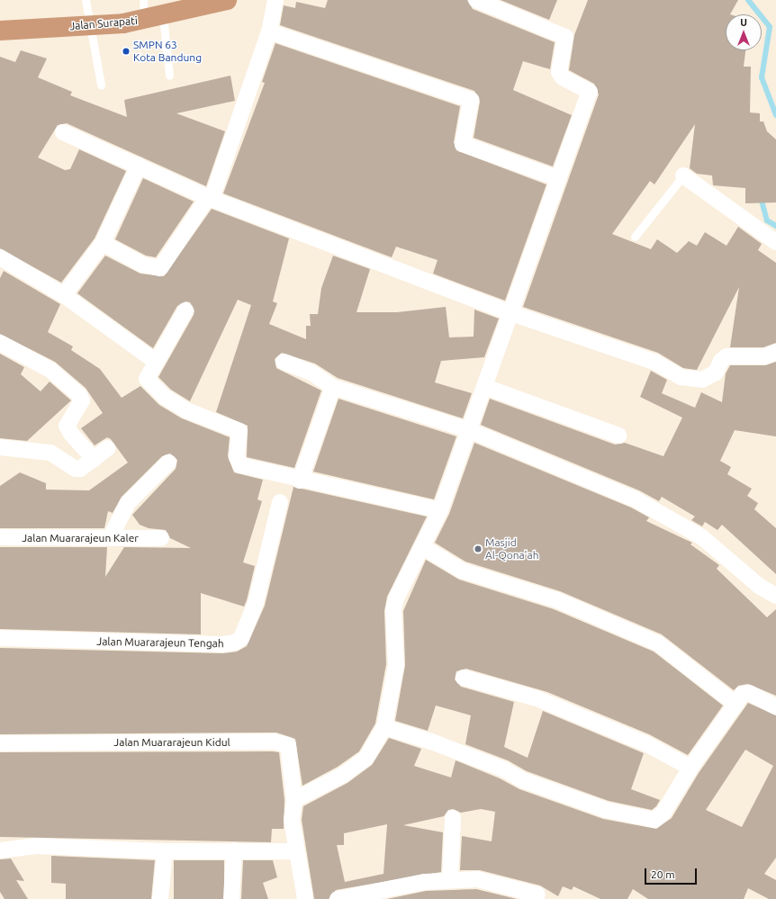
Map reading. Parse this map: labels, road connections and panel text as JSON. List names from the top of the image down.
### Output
{
  "streets": {
    "highway": ["Jalan Surapati"],
    "street": ["Jalan Muararajeun Kaler", "Jalan Muararajeun Tengah", "Jalan Muararajeun Kidul"]
  },
  "places": ["SMPN 63 Kota Bandung", "Masjid Al-Qona'ah"],
  "scale_bar": "20 m",
  "north": "top"
}
